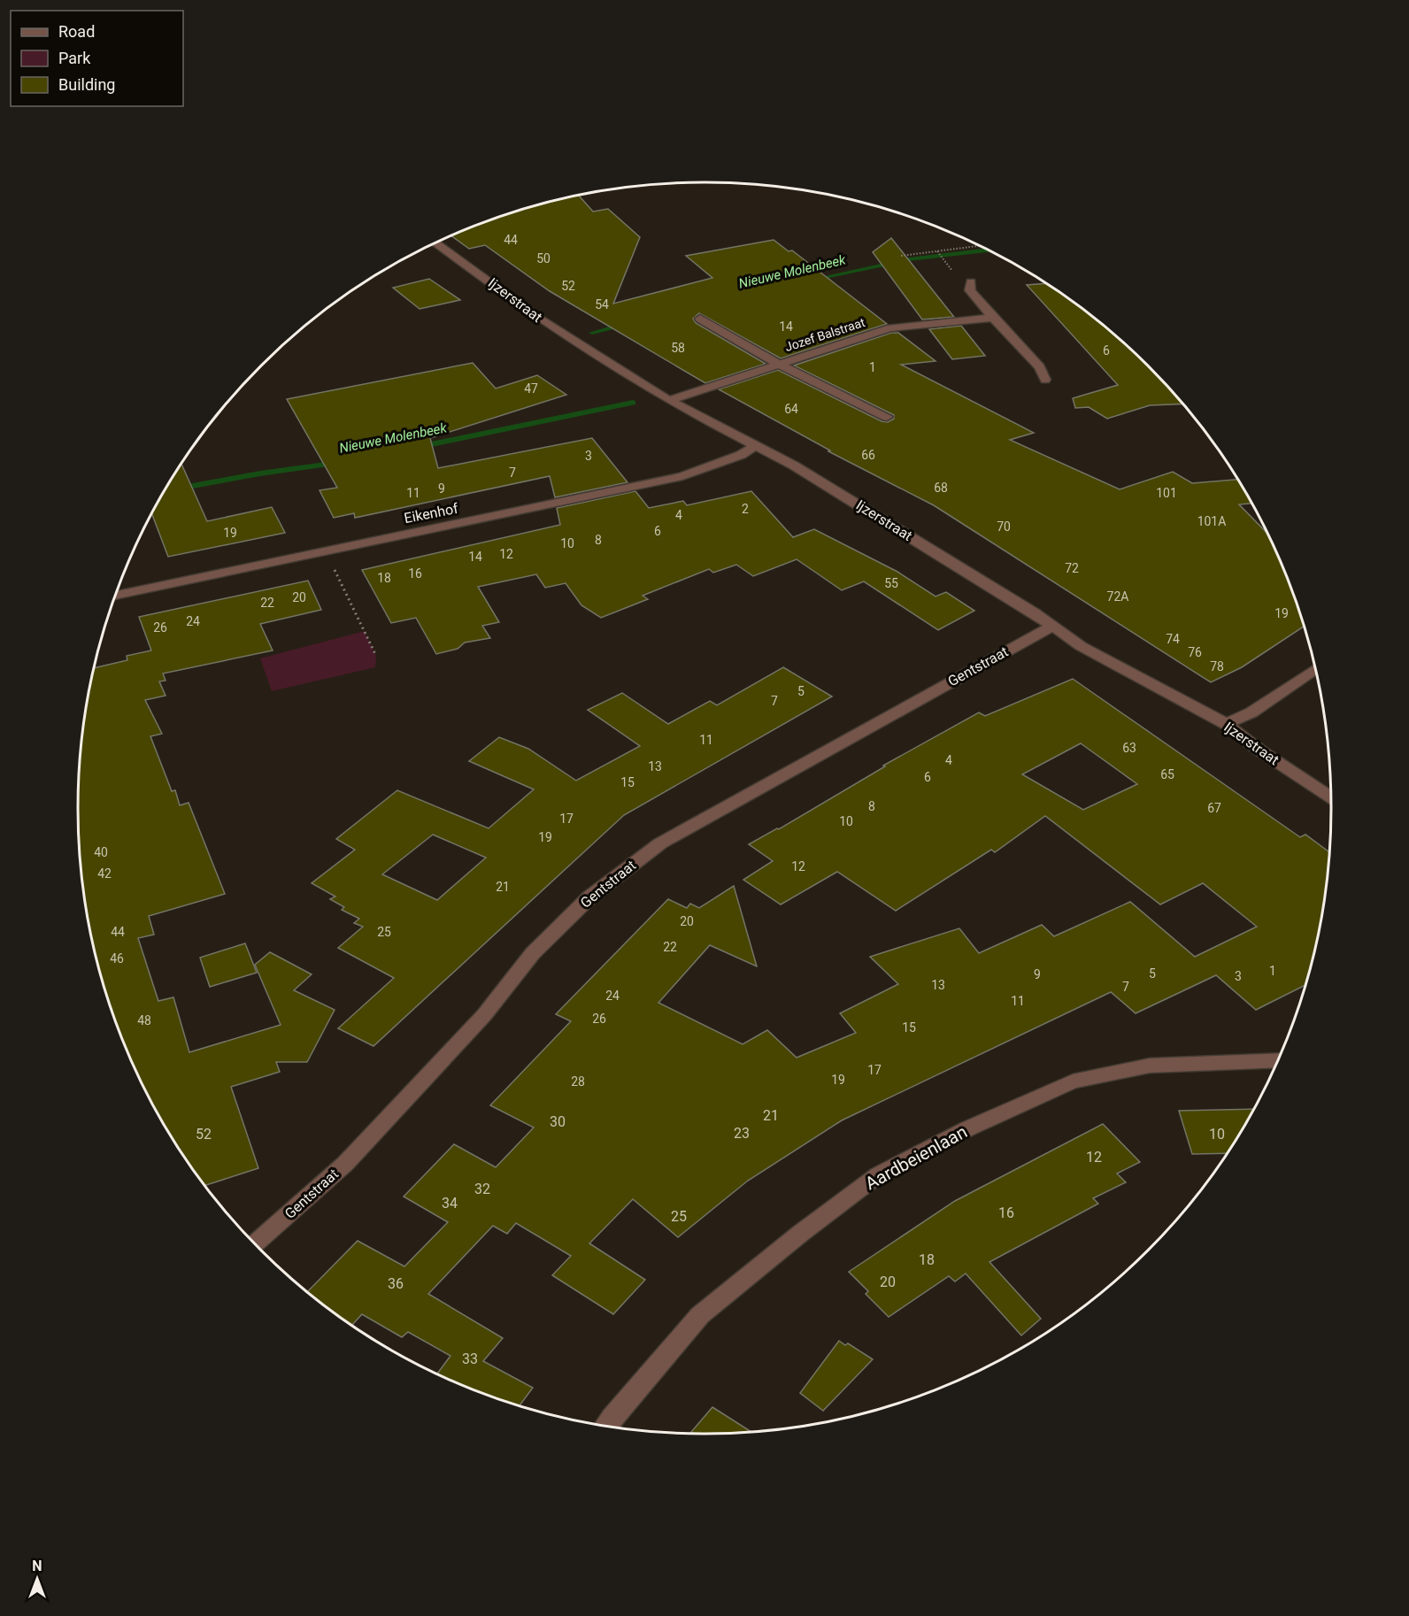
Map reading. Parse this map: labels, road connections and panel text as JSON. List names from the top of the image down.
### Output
{
  "streets": {
    "street": [
      "Ijzerstraat",
      "Jozef Balstraat",
      "Eikenhof",
      "Gentstraat",
      "Aardbeienlaan"
    ]
  },
  "crossings": [
    ["Ijzerstraat", "Jozef Balstraat"],
    ["Ijzerstraat", "Eikenhof"],
    ["Ijzerstraat", "Gentstraat"]
  ],
  "water": ["Nieuwe Molenbeek"],
  "house_numbers": [
    "44",
    "50",
    "52",
    "54",
    "14",
    "58",
    "6",
    "1",
    "47",
    "64",
    "66",
    "3",
    "7",
    "68",
    "9",
    "11",
    "101",
    "2",
    "4",
    "101A",
    "70",
    "6",
    "19",
    "8",
    "10",
    "12",
    "14",
    "72",
    "16",
    "18",
    "55",
    "72A",
    "20",
    "22",
    "19",
    "24",
    "26",
    "74",
    "76",
    "78",
    "5",
    "7",
    "11",
    "63",
    "4",
    "13",
    "65",
    "6",
    "15",
    "8",
    "67",
    "17",
    "10",
    "19",
    "40",
    "12",
    "42",
    "21",
    "20",
    "44",
    "25",
    "22",
    "46",
    "1",
    "5",
    "9",
    "3",
    "13",
    "7",
    "24",
    "11",
    "26",
    "48",
    "15",
    "17",
    "19",
    "28",
    "21",
    "30",
    "23",
    "52",
    "10",
    "12",
    "32",
    "34",
    "16",
    "25",
    "18",
    "20",
    "36",
    "33"
  ],
  "legend": ["Road", "Park", "Building"],
  "north": "top"
}
